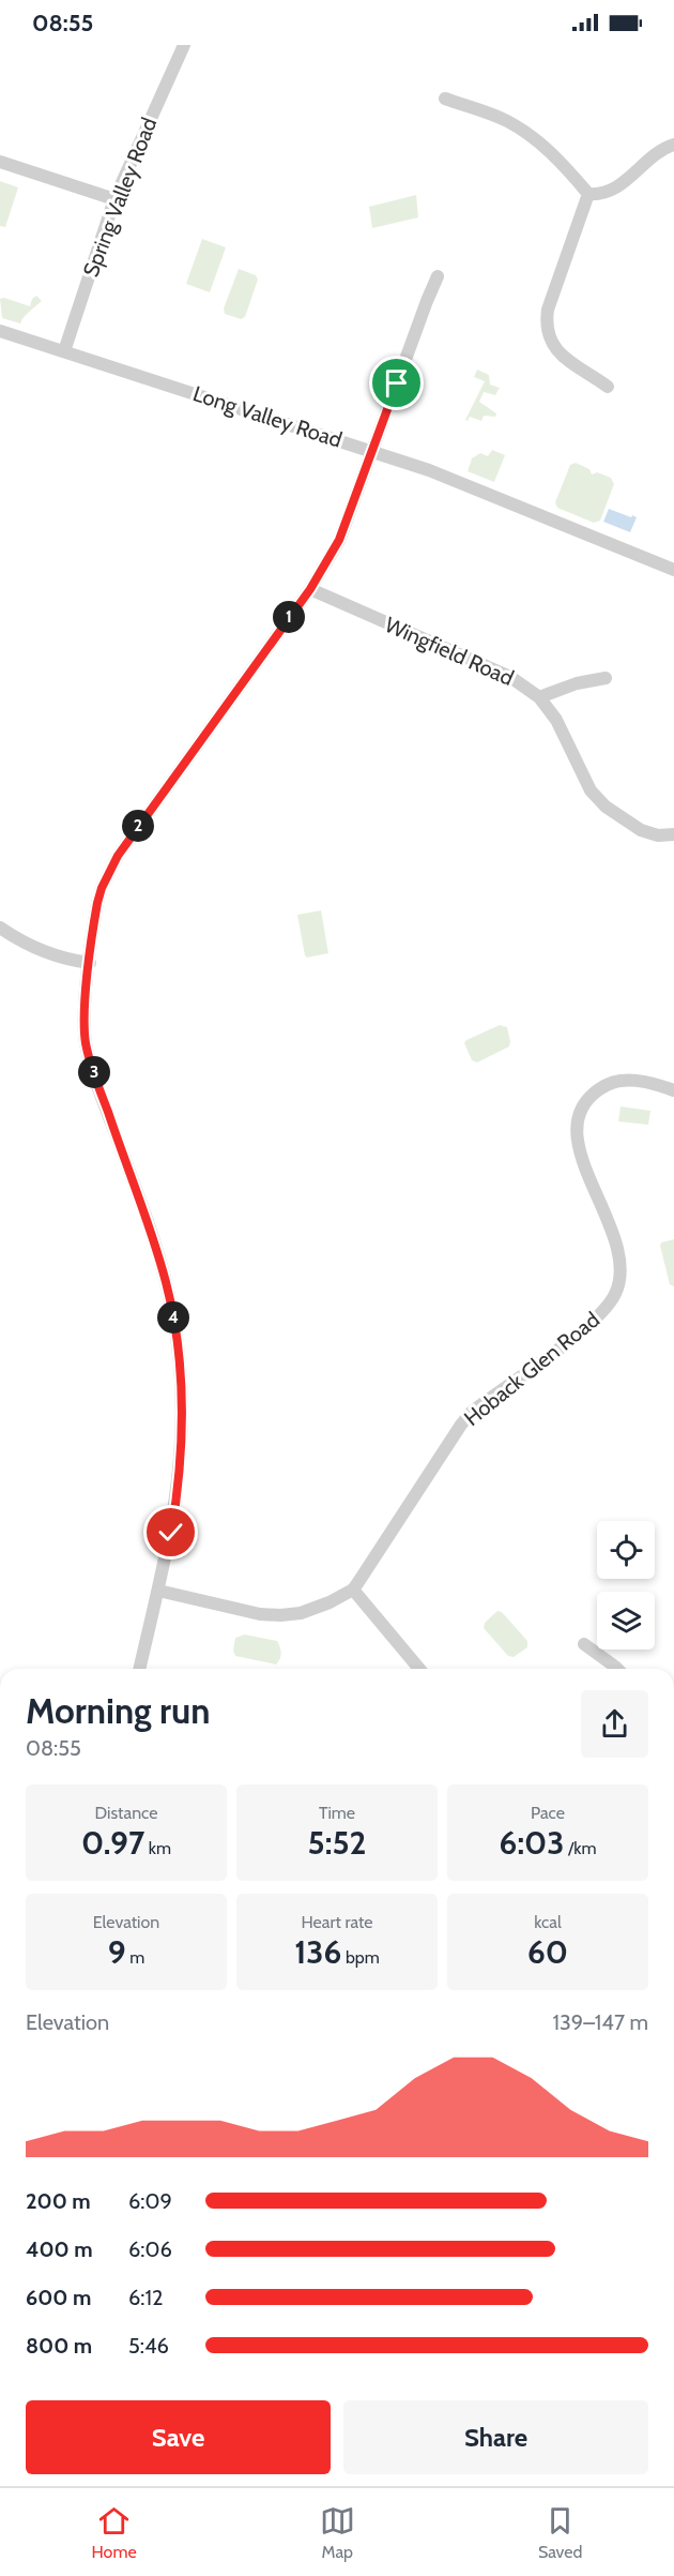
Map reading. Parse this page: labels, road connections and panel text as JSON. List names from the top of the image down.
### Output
{
  "streets": {
    "street": [
      "Spring Valley Road",
      "Long Valley Road",
      "Wingfield Road",
      "Hoback Glen Road"
    ]
  },
  "crossings": [
    ["Spring Valley Road", "Long Valley Road"]
  ],
  "page": {
    "status": "08:55",
    "pins": [
      "1",
      "2",
      "3",
      "4"
    ],
    "heading": ["Morning run", "08:55"],
    "stats": [
      ["Distance", "0.97 km"],
      ["Time", "5:52"],
      ["Pace", "6:03 /km"],
      ["Elevation", "9 m"],
      ["Heart rate", "136 bpm"],
      ["kcal", "60"]
    ],
    "chart": ["Elevation", "139–147 m"],
    "list": [
      {
        "name": "200 m",
        "note": "6:09"
      },
      {
        "name": "400 m",
        "note": "6:06"
      },
      {
        "name": "600 m",
        "note": "6:12"
      },
      {
        "name": "800 m",
        "note": "5:46"
      }
    ],
    "buttons": ["Save", "Share"],
    "tabs": ["Home", "Map", "Saved"]
  }
}
